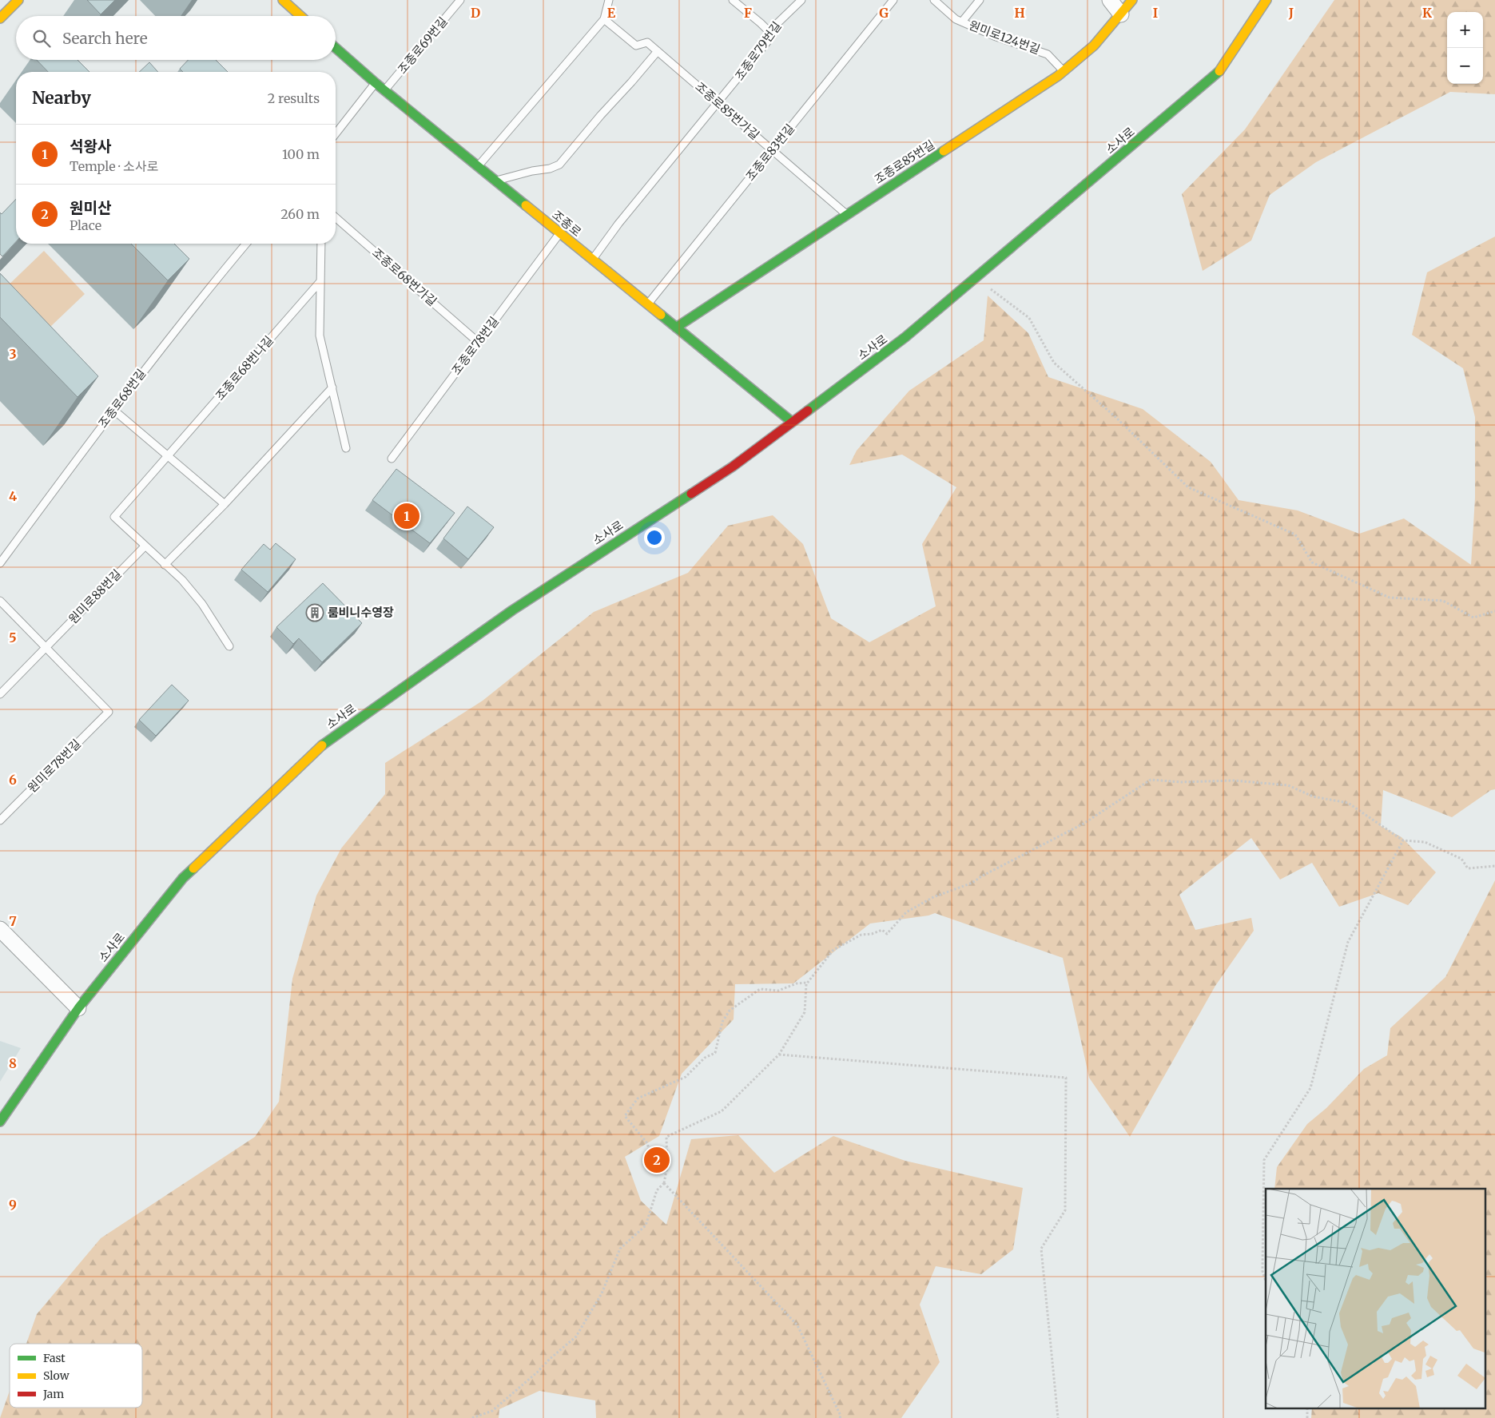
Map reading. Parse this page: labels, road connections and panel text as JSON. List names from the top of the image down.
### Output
{
  "streets": {
    "street": ["소사로", "조종로85번길", "조종로"],
    "lane": [
      "원미로124번길",
      "조종로69번길",
      "조종로79번길",
      "조종로85번가길",
      "조종로83번길",
      "조종로68번가길",
      "조종로78번길",
      "조종로68번나길",
      "조종로68번길",
      "원미로88번길",
      "원미로78번길"
    ]
  },
  "crossings": [
    ["원미로124번길", "조종로85번길"],
    ["조종로69번길", "조종로"],
    ["조종로79번길", "조종로85번가길"],
    ["조종로79번길", "조종로"],
    ["조종로85번가길", "조종로83번길"],
    ["조종로85번가길", "조종로85번길"],
    ["소사로", "조종로"],
    ["조종로83번길", "조종로"],
    ["조종로85번길", "조종로"],
    ["조종로", "조종로78번길"],
    ["조종로68번가길", "조종로78번길"],
    ["조종로68번나길", "원미로88번길"],
    ["원미로88번길", "원미로78번길"]
  ],
  "places": {
    "building": ["룸비니수영장"]
  },
  "legend": ["Fast", "Slow", "Jam"],
  "page": {
    "map_buttons": ["+", "−"],
    "search": "Search here",
    "heading": ["Nearby", "2 results"],
    "list": [
      {
        "mark": "1",
        "name": "석왕사",
        "note": "Temple · 소사로",
        "value": "100 m"
      },
      {
        "mark": "2",
        "name": "원미산",
        "note": "Place",
        "value": "260 m"
      }
    ],
    "pins": ["1", "2"]
  },
  "grid": {
    "columns": [
      "D",
      "E",
      "F",
      "G",
      "H",
      "I",
      "J",
      "K"
    ],
    "rows": [
      "3",
      "4",
      "5",
      "6",
      "7",
      "8",
      "9"
    ]
  }
}
